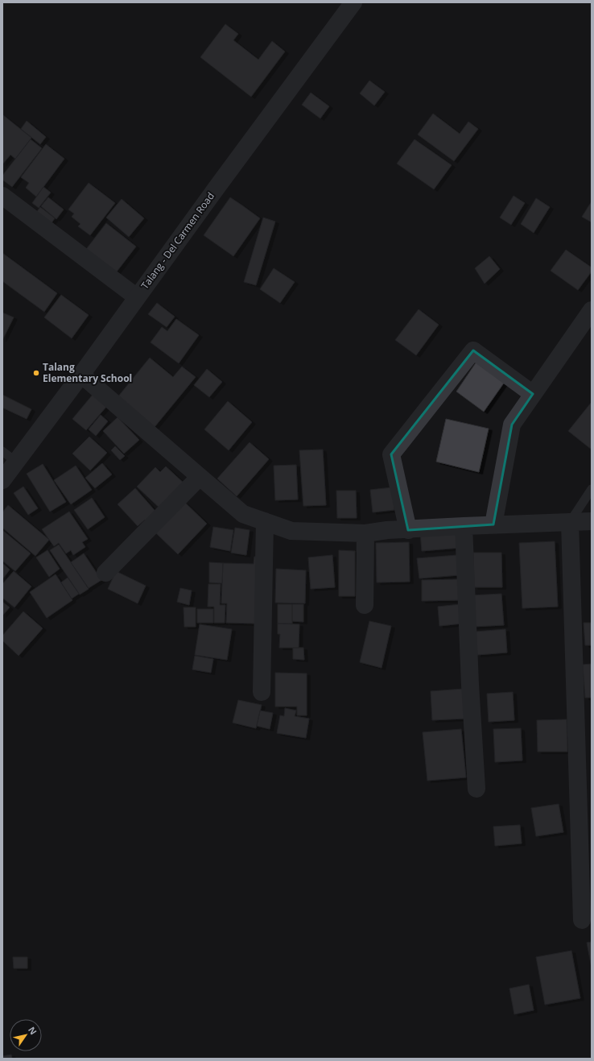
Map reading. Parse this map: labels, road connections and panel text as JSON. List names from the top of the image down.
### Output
{
  "streets": {
    "street": ["Talang - Del Carmen Road"]
  },
  "places": ["Talang Elementary School"],
  "north": "top right"
}
